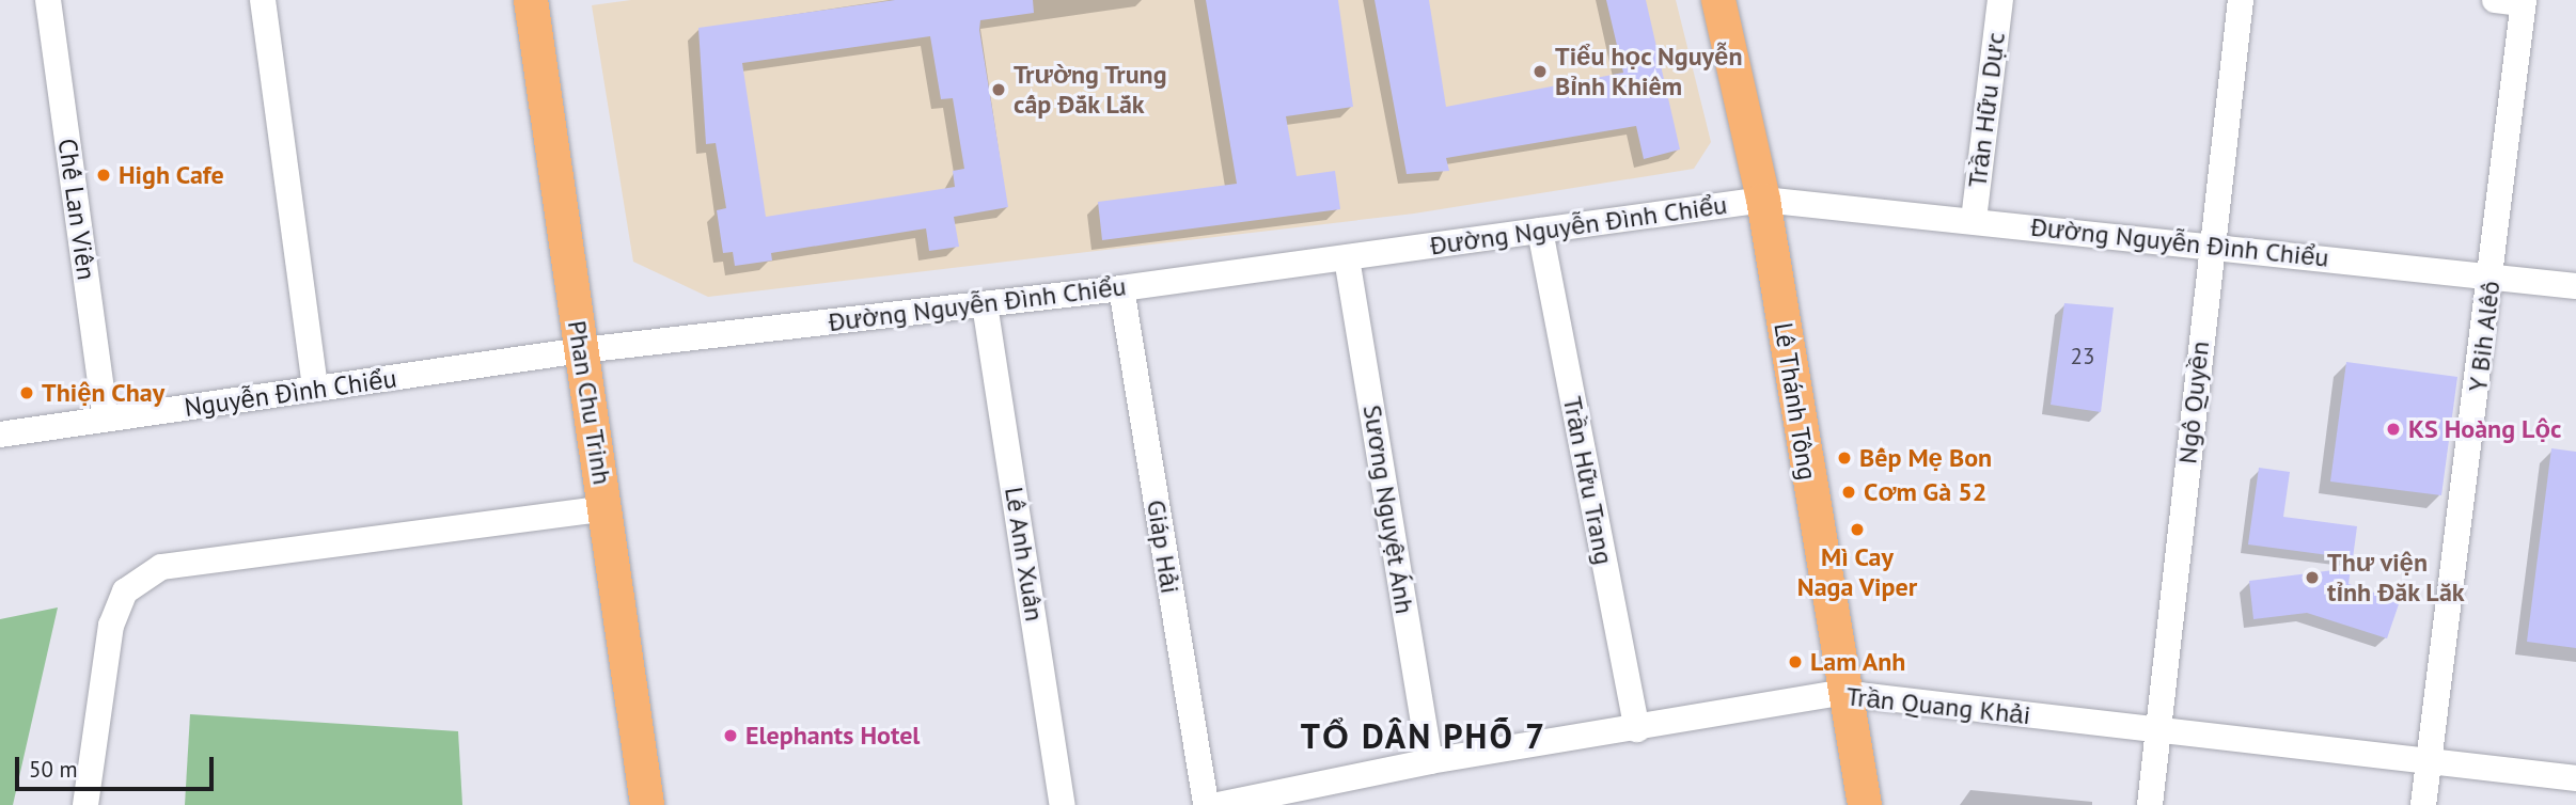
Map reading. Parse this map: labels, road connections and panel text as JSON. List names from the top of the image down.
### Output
{
  "streets": {
    "main road": ["Lê Thánh Tông", "Phan Chu Trinh"],
    "street": [
      "Trần Hữu Dực",
      "Chế Lan Viên",
      "Đường Nguyễn Đình Chiểu",
      "Y Bih Alêô",
      "Nguyễn Đình Chiểu",
      "Ngô Quyền",
      "Trần Hữu Trang",
      "Sương Nguyệt Ánh",
      "Giáp Hải",
      "Lê Anh Xuân",
      "Trần Quang Khải"
    ]
  },
  "crossings": [
    ["Trần Hữu Dực", "Đường Nguyễn Đình Chiểu"],
    ["Chế Lan Viên", "Nguyễn Đình Chiểu"],
    ["Đường Nguyễn Đình Chiểu", "Y Bih Alêô"],
    ["Đường Nguyễn Đình Chiểu", "Nguyễn Đình Chiểu"],
    ["Đường Nguyễn Đình Chiểu", "Lê Thánh Tông"],
    ["Đường Nguyễn Đình Chiểu", "Phan Chu Trinh"],
    ["Đường Nguyễn Đình Chiểu", "Ngô Quyền"],
    ["Đường Nguyễn Đình Chiểu", "Trần Hữu Trang"],
    ["Đường Nguyễn Đình Chiểu", "Sương Nguyệt Ánh"],
    ["Đường Nguyễn Đình Chiểu", "Giáp Hải"],
    ["Đường Nguyễn Đình Chiểu", "Lê Anh Xuân"],
    ["Y Bih Alêô", "Trần Quang Khải"],
    ["Nguyễn Đình Chiểu", "Phan Chu Trinh"],
    ["Lê Thánh Tông", "Trần Quang Khải"],
    ["Ngô Quyền", "Trần Quang Khải"],
    ["Trần Hữu Trang", "Trần Quang Khải"],
    ["Sương Nguyệt Ánh", "Trần Quang Khải"]
  ],
  "districts": ["TỔ DÂN PHỐ 7"],
  "places": [
    "Tiểu học Nguyễn Bỉnh Khiêm",
    "Trường Trung cấp Đắk Lắk",
    "High Cafe",
    "Thiện Chay",
    "KS Hoàng Lộc",
    "Bếp Mẹ Bon",
    "Cơm Gà 52",
    "Mì Cay Naga Viper",
    "Thư viện tỉnh Đăk Lăk",
    "Lam Anh",
    "Elephants Hotel"
  ],
  "house_numbers": ["23"],
  "scale_bar": "50 m"
}
